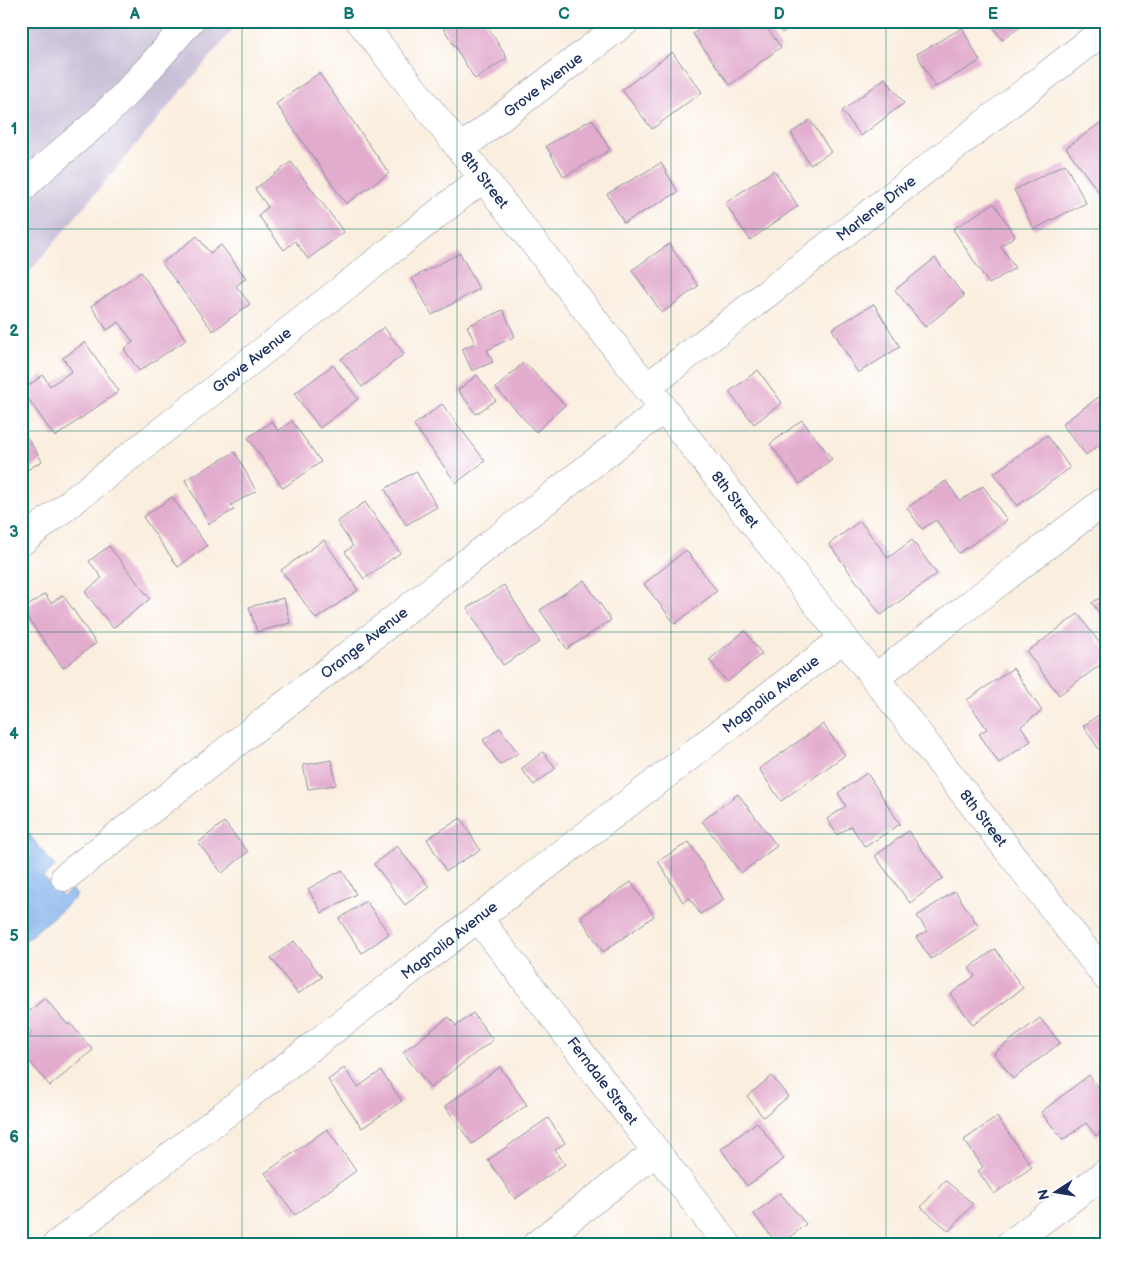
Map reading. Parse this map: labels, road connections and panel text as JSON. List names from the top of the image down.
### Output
{
  "streets": {
    "street": [
      "Grove Avenue",
      "8th Street",
      "Marlene Drive",
      "Orange Avenue",
      "Magnolia Avenue",
      "Ferndale Street"
    ]
  },
  "crossings": [
    ["Grove Avenue", "8th Street"],
    ["8th Street", "Marlene Drive"],
    ["8th Street", "Orange Avenue"],
    ["8th Street", "Magnolia Avenue"],
    ["Magnolia Avenue", "Ferndale Street"]
  ],
  "north": "left",
  "grid": {
    "columns": [
      "A",
      "B",
      "C",
      "D",
      "E"
    ],
    "rows": [
      "1",
      "2",
      "3",
      "4",
      "5",
      "6"
    ]
  }
}
